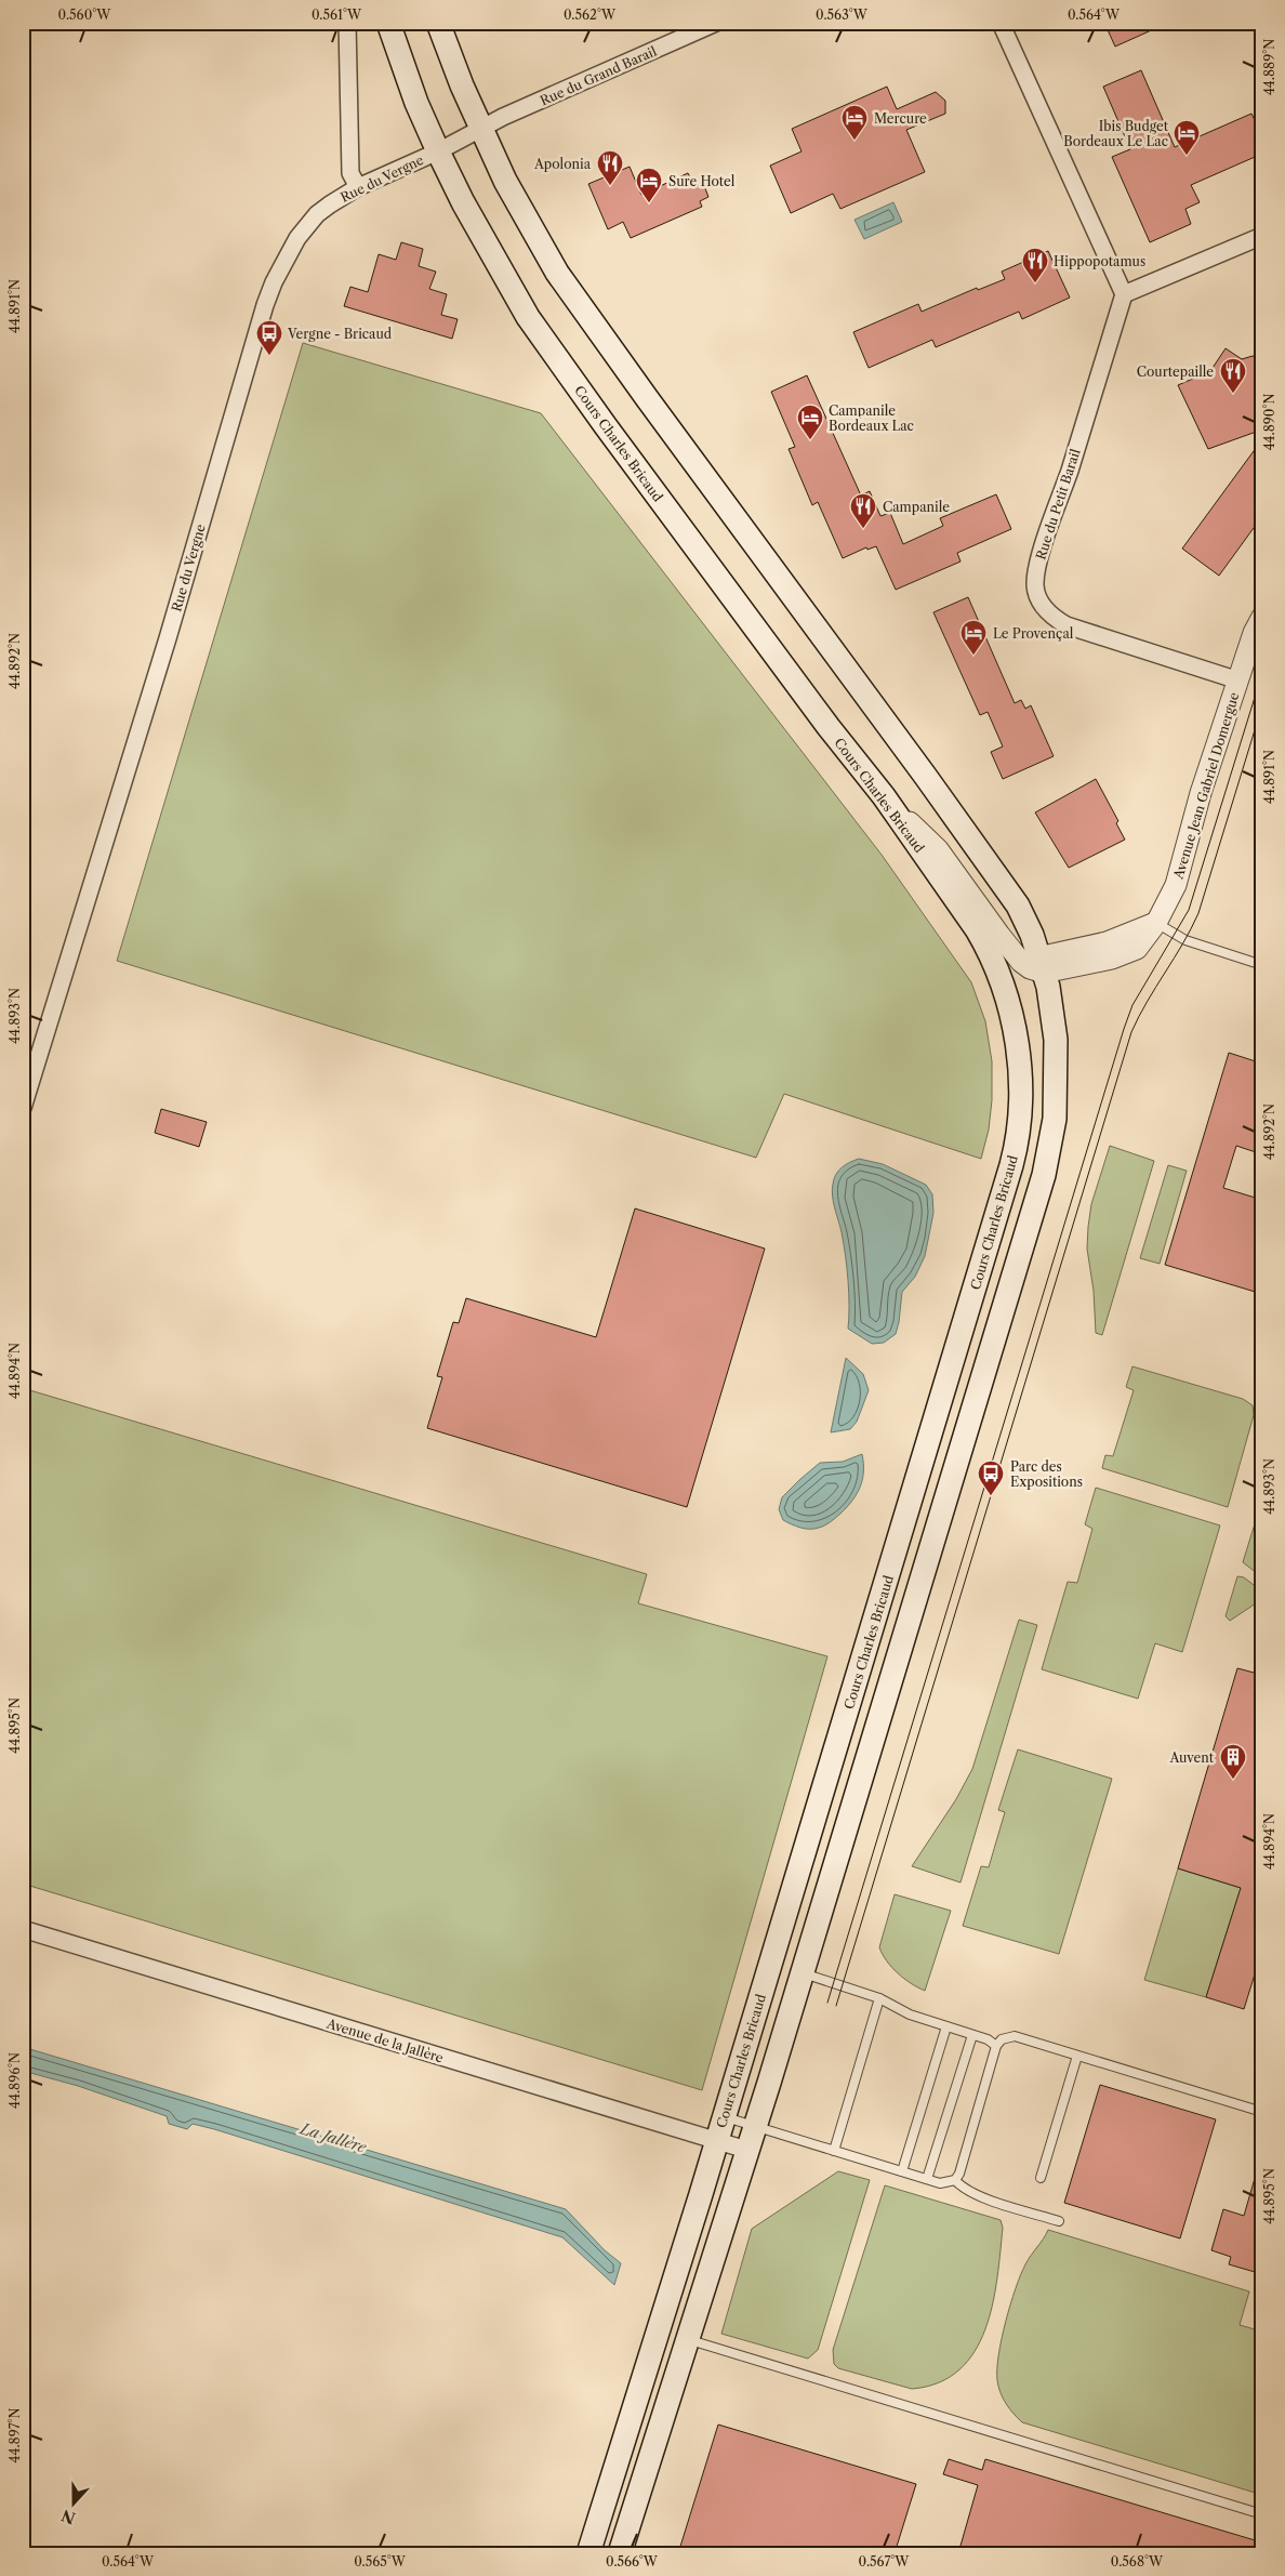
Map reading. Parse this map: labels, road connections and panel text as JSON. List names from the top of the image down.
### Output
{
  "streets": {
    "main road": ["Cours Charles Bricaud"],
    "street": [
      "Rue du Grand Barail",
      "Rue du Vergne",
      "Rue du Petit Barail",
      "Avenue Jean Gabriel Domergue",
      "Avenue de la Jallère"
    ]
  },
  "crossings": [
    ["Rue du Grand Barail", "Rue du Vergne"],
    ["Rue du Vergne", "Cours Charles Bricaud"],
    ["Cours Charles Bricaud", "Avenue Jean Gabriel Domergue"],
    ["Cours Charles Bricaud", "Avenue de la Jallère"],
    ["Rue du Petit Barail", "Avenue Jean Gabriel Domergue"]
  ],
  "water": ["La Jallère"],
  "places": {
    "hotel": [
      "Mercure",
      "Ibis Budget Bordeaux Le Lac",
      "Sure Hotel",
      "Campanile Bordeaux Lac",
      "Le Provençal"
    ],
    "restaurant": [
      "Apolonia",
      "Hippopotamus",
      "Courtepaille",
      "Campanile"
    ],
    "bus stop": ["Vergne - Bricaud", "Parc des Expositions"],
    "building": ["Auvent"]
  },
  "north": "bottom",
  "coordinates": [
    "0.560°W",
    "0.561°W",
    "0.562°W",
    "0.563°W",
    "0.564°W",
    "44.889°N",
    "44.891°N",
    "44.890°N",
    "44.892°N",
    "44.893°N",
    "44.894°N",
    "44.895°N",
    "44.896°N",
    "44.897°N",
    "0.565°W",
    "0.566°W",
    "0.567°W",
    "0.568°W"
  ]
}
